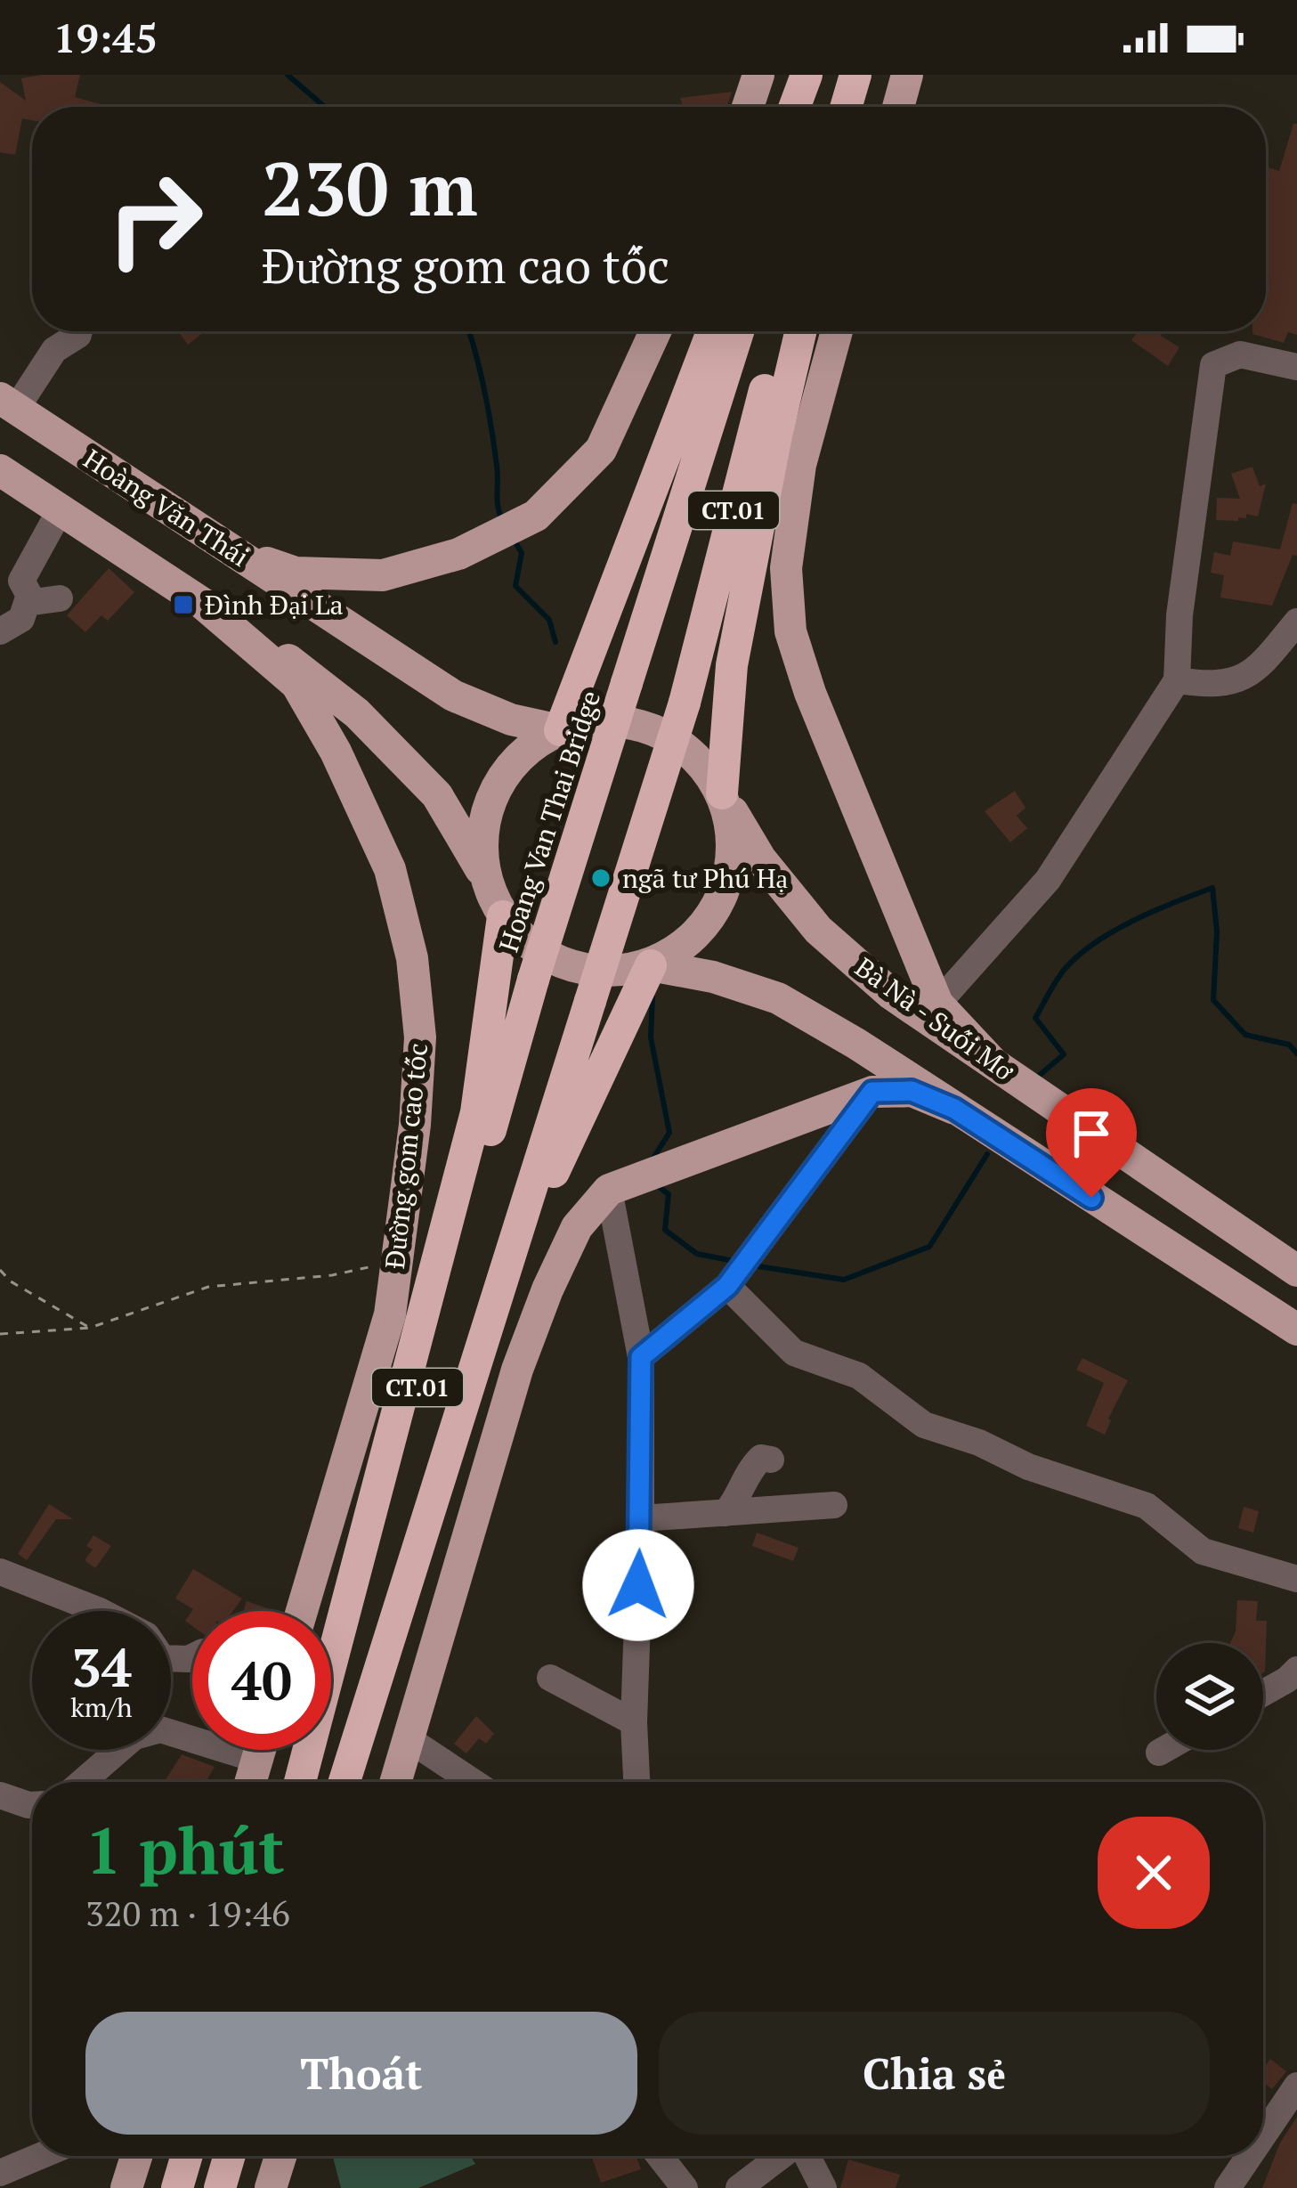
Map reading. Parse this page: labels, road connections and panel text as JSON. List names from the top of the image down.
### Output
{
  "streets": {
    "highway": ["CT.01", "Hoang Van Thai Bridge"],
    "main road": ["Hoàng Văn Thái", "Bà Nà - Suối Mơ", "Đường gom cao tốc"]
  },
  "crossings": [
    ["Hoàng Văn Thái", "Bà Nà - Suối Mơ"]
  ],
  "places": {
    "transit": ["Đình Đại La"],
    "other": ["ngã tư Phú Hạ"]
  },
  "page": {
    "status": "19:45",
    "turn": ["230 m", "Đường gom cao tốc"],
    "speed": "34 km/h",
    "limit": "40",
    "heading": ["1 phút", "320 m · 19:46"],
    "buttons": ["Thoát", "Chia sẻ"]
  }
}
